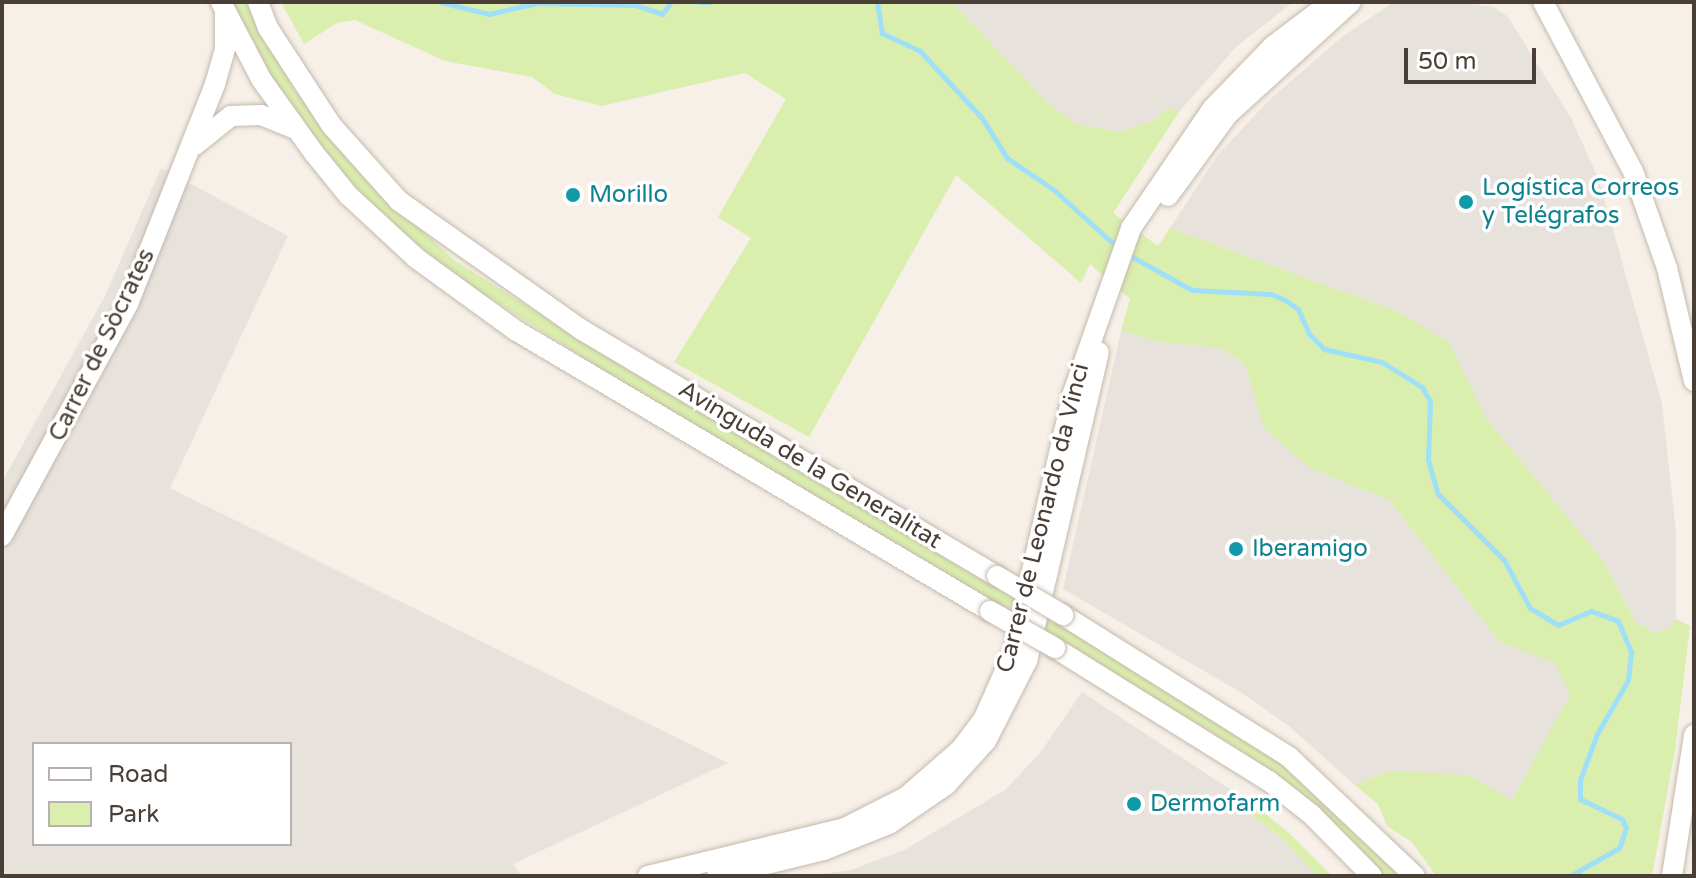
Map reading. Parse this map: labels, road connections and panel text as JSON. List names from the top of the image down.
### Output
{
  "streets": {
    "street": ["Carrer de Sòcrates", "Avinguda de la Generalitat", "Carrer de Leonardo da Vinci"]
  },
  "crossings": [
    ["Carrer de Sòcrates", "Avinguda de la Generalitat"]
  ],
  "places": [
    "Morillo",
    "Logística Correos y Telégrafos",
    "Iberamigo",
    "Dermofarm"
  ],
  "legend": ["Road", "Park"],
  "scale_bar": "50 m"
}
